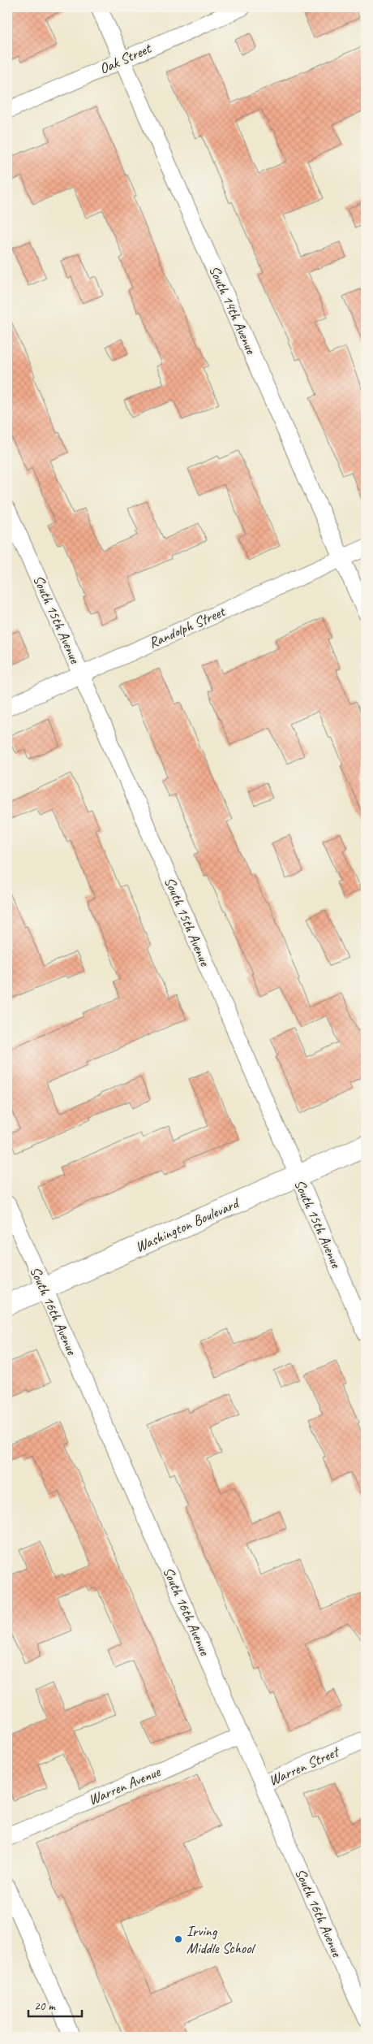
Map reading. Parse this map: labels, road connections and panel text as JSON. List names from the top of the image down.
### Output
{
  "streets": {
    "street": [
      "Oak Street",
      "South 14th Avenue",
      "South 15th Avenue",
      "Randolph Street",
      "Washington Boulevard",
      "South 16th Avenue",
      "Warren Street",
      "Warren Avenue"
    ]
  },
  "crossings": [
    ["Oak Street", "South 14th Avenue"],
    ["South 14th Avenue", "Randolph Street"],
    ["South 15th Avenue", "Randolph Street"],
    ["South 15th Avenue", "Washington Boulevard"],
    ["Washington Boulevard", "South 16th Avenue"],
    ["South 16th Avenue", "Warren Street"],
    ["South 16th Avenue", "Warren Avenue"]
  ],
  "places": ["Irving Middle School"],
  "scale_bar": "20 m"
}
